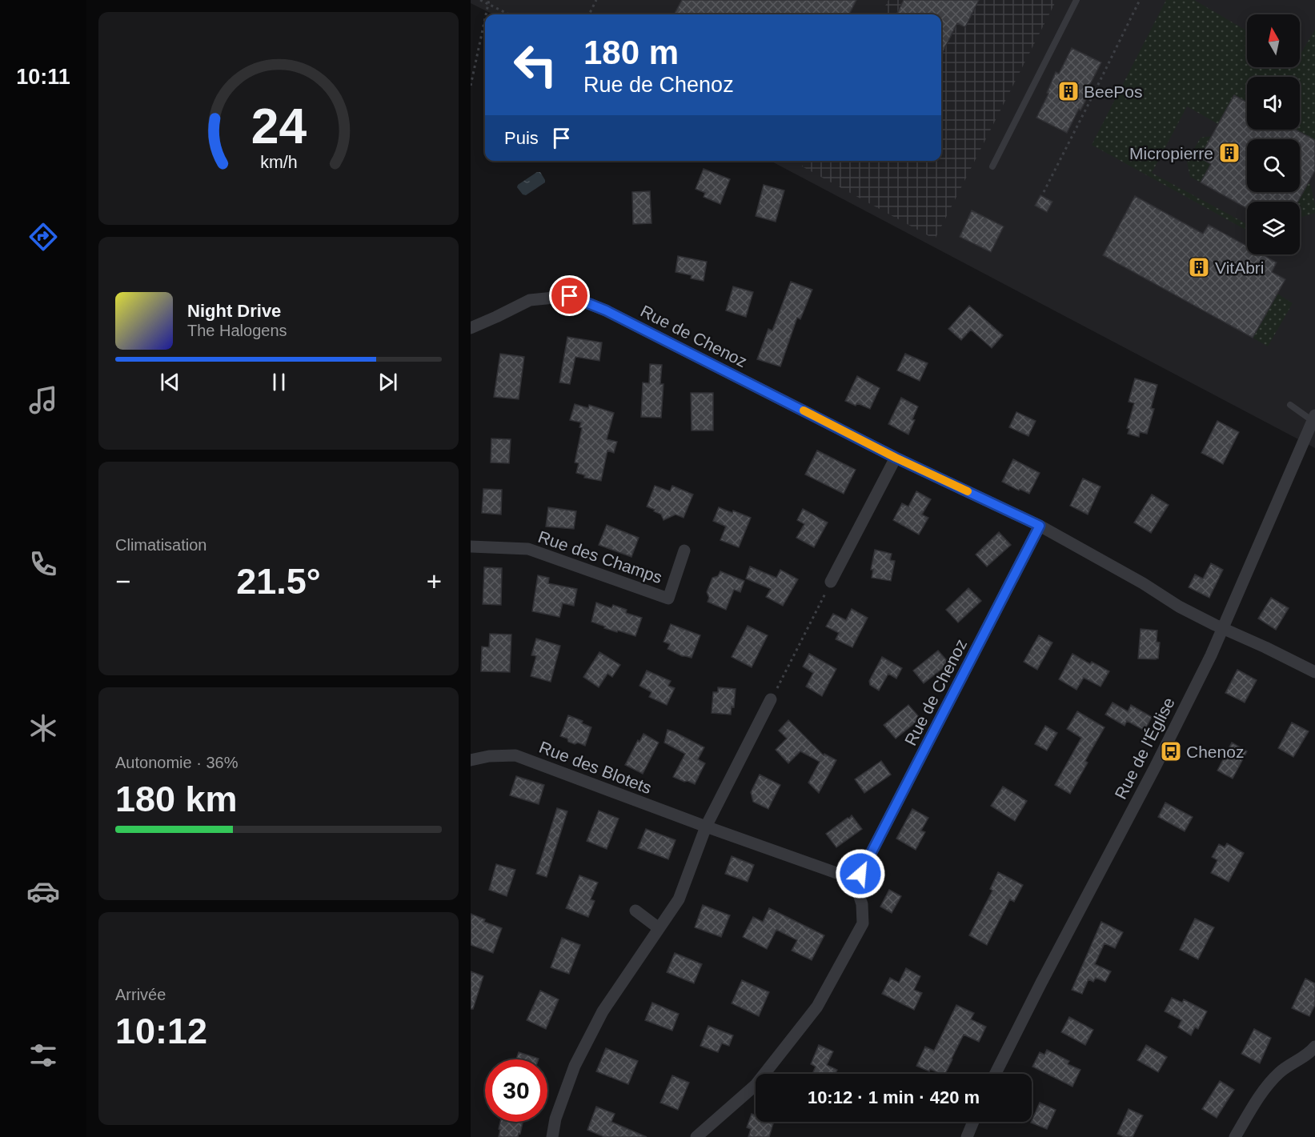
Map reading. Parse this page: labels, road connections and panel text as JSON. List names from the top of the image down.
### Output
{
  "streets": {
    "street": [
      "Rue de Chenoz",
      "Rue des Champs",
      "Rue de l'Église",
      "Rue des Blotets"
    ]
  },
  "crossings": [
    ["Rue de Chenoz", "Rue de l'Église"],
    ["Rue de Chenoz", "Rue des Blotets"]
  ],
  "places": {
    "building": ["BeePos", "Micropierre", "VitAbri"],
    "bus stop": ["Chenoz"]
  },
  "north": "top",
  "page": {
    "tabs": "10:11",
    "turn": ["180 m", "Rue de Chenoz"],
    "then": "Puis",
    "song": ["Night Drive", "The Halogens"],
    "tile": [
      "Climatisation",
      ["Autonomie · 36%", "180 km"],
      ["Arrivée", "10:12"]
    ],
    "heat": ["−", "21.5°", "+"],
    "limit": "30",
    "trip": "10:12 · 1 min · 420 m",
    "gauge": ["24", "km/h"]
  }
}
